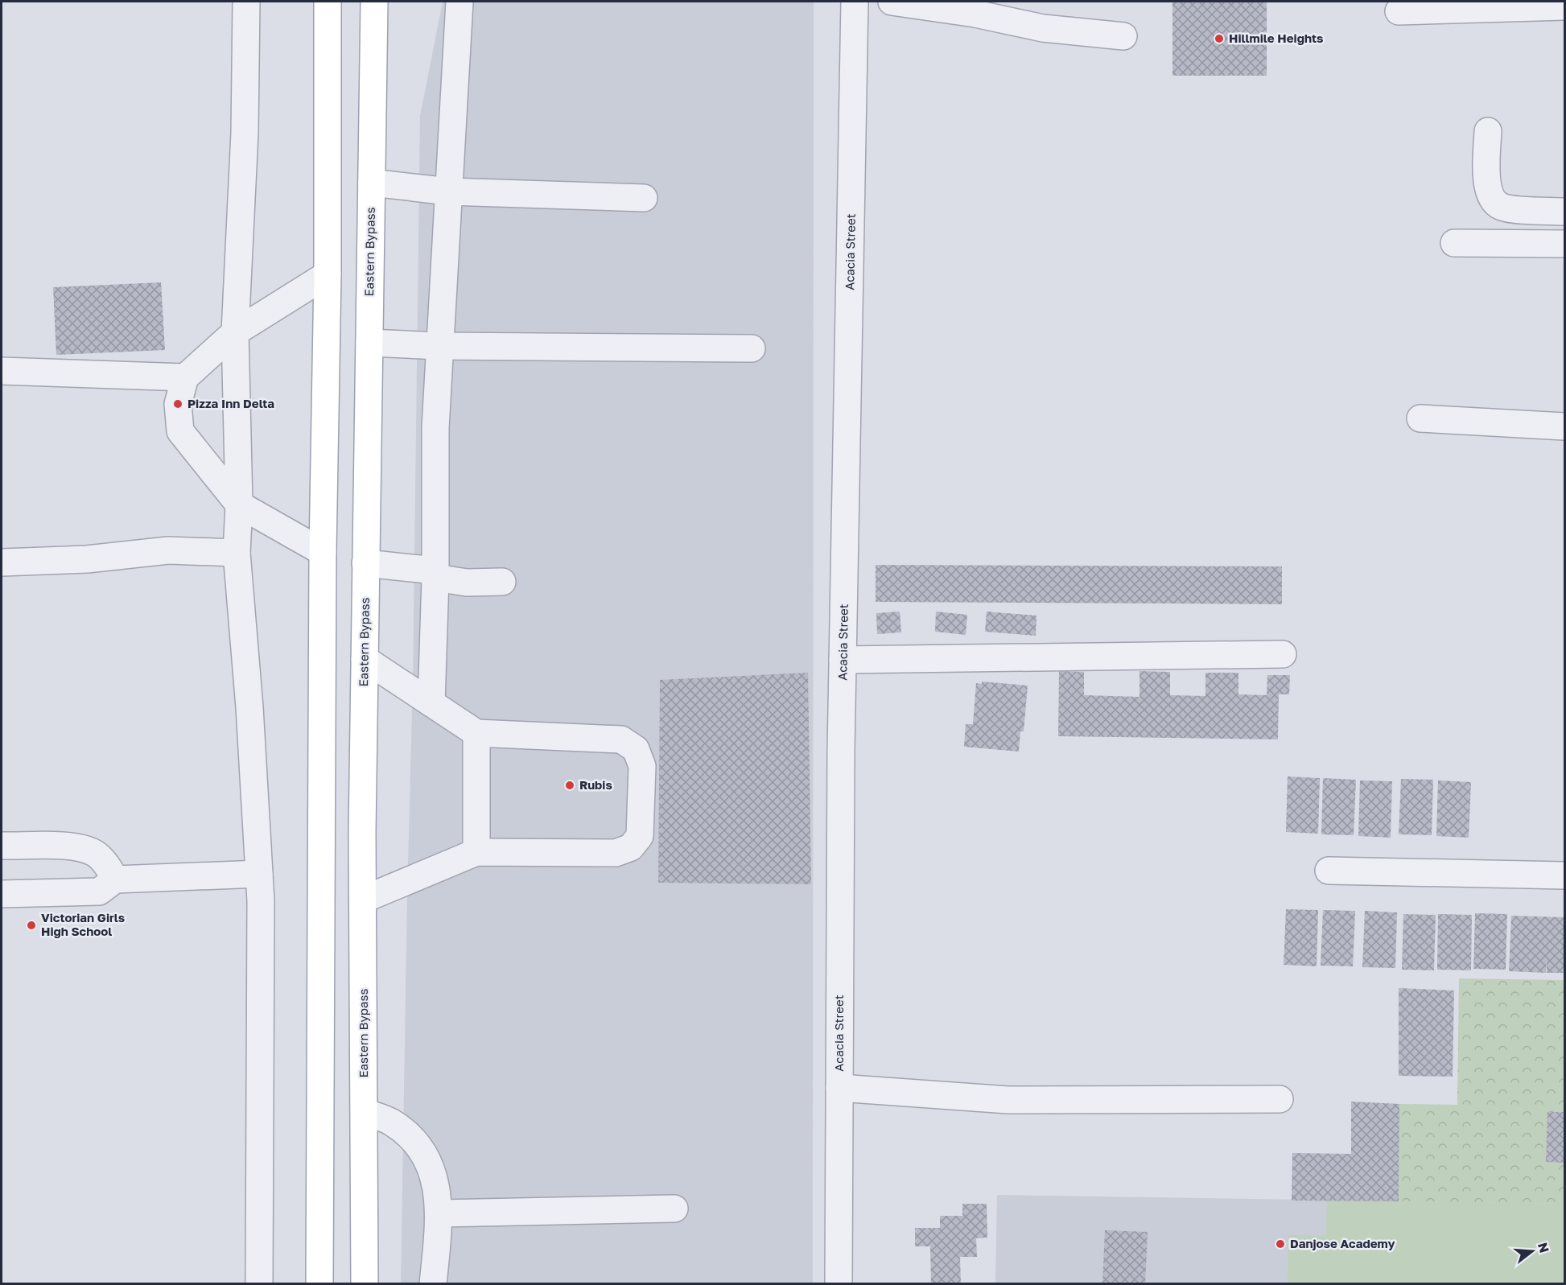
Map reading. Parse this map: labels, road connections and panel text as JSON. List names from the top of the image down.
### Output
{
  "streets": {
    "main road": ["Eastern Bypass"],
    "street": ["Acacia Street"]
  },
  "places": [
    "Hillmile Heights",
    "Pizza Inn Delta",
    "Rubis",
    "Victorian Girls High School",
    "Danjose Academy"
  ],
  "north": "right"
}
